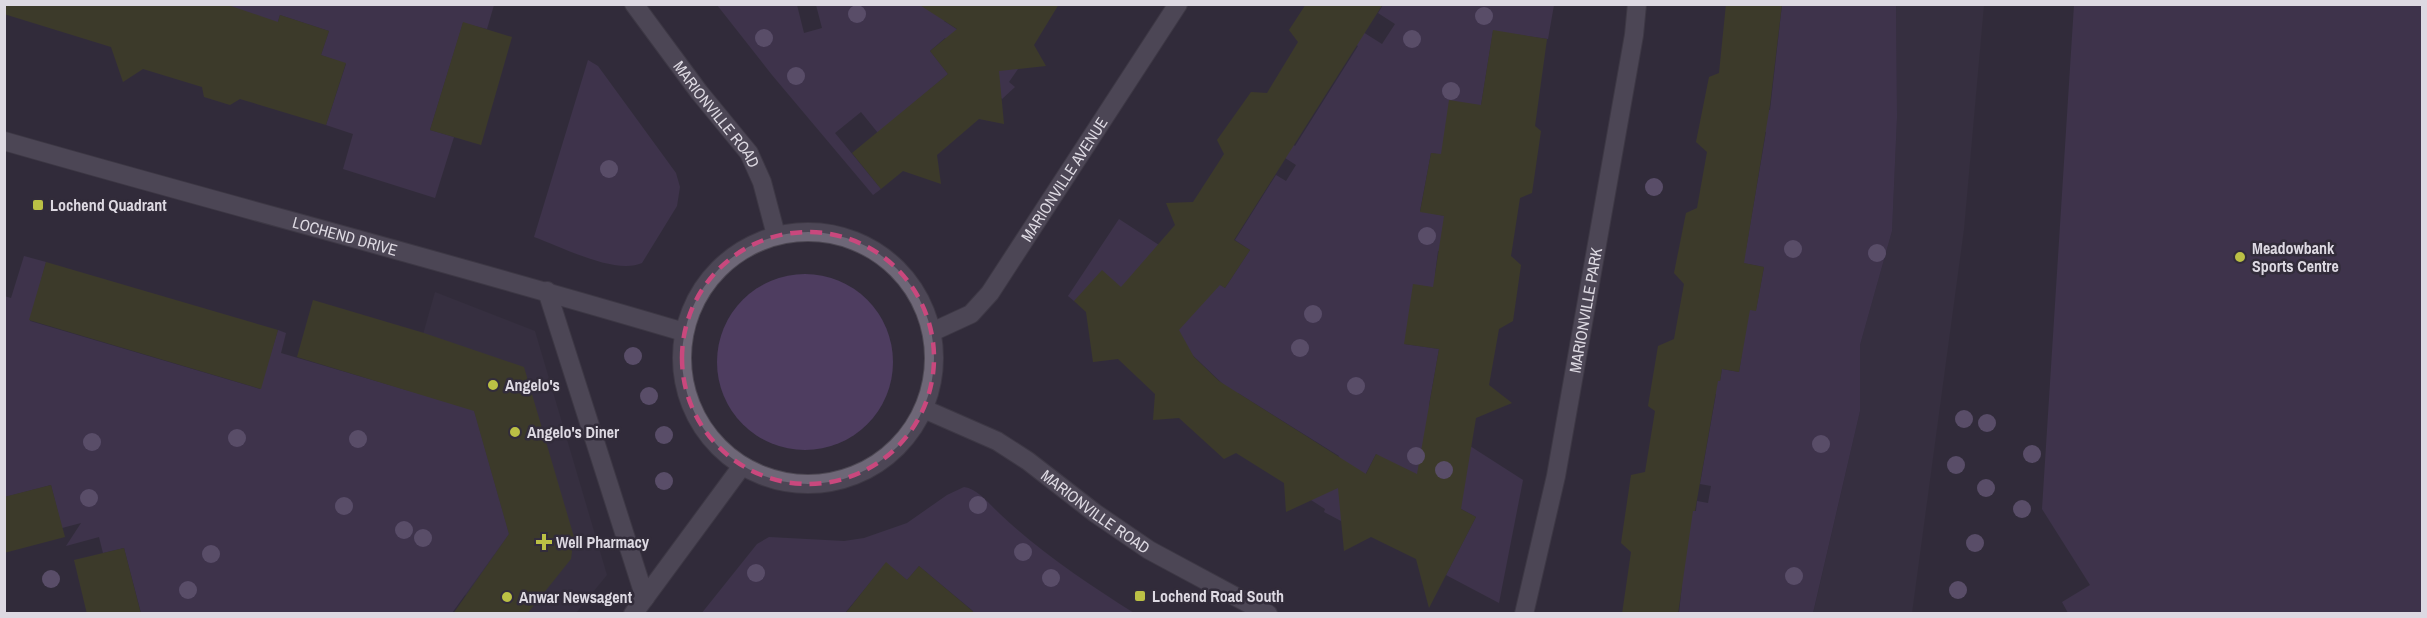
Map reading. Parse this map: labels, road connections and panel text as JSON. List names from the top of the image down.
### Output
{
  "streets": {
    "street": [
      "MARIONVILLE ROAD",
      "MARIONVILLE AVENUE",
      "LOCHEND DRIVE",
      "MARIONVILLE PARK"
    ]
  },
  "places": {
    "transit": ["Lochend Quadrant", "Lochend Road South"],
    "other": [
      "Meadowbank Sports Centre",
      "Angelo's",
      "Angelo's Diner",
      "Anwar Newsagent"
    ],
    "health": ["Well Pharmacy"]
  }
}
